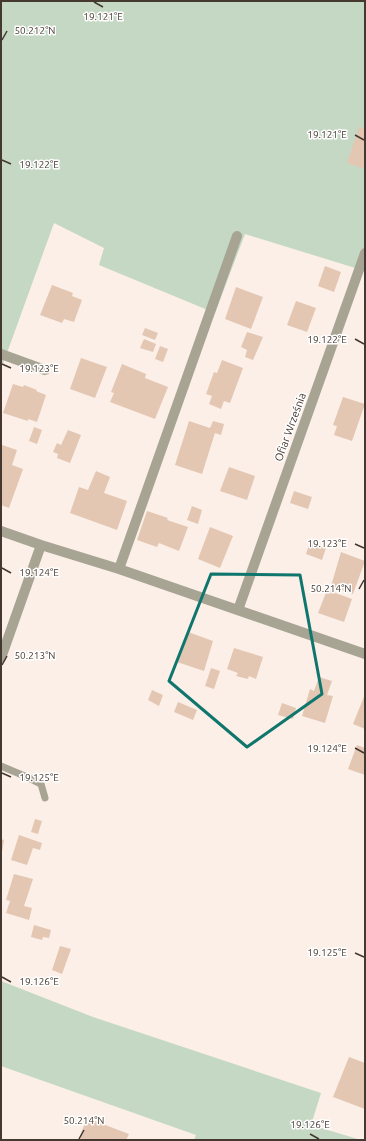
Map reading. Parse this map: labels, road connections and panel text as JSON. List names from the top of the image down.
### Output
{
  "streets": {
    "street": ["Ofiar Września"]
  },
  "coordinates": [
    "19.121°E",
    "50.212°N",
    "19.122°E",
    "19.123°E",
    "19.124°E",
    "50.214°N",
    "50.213°N",
    "19.125°E",
    "19.126°E"
  ]
}
